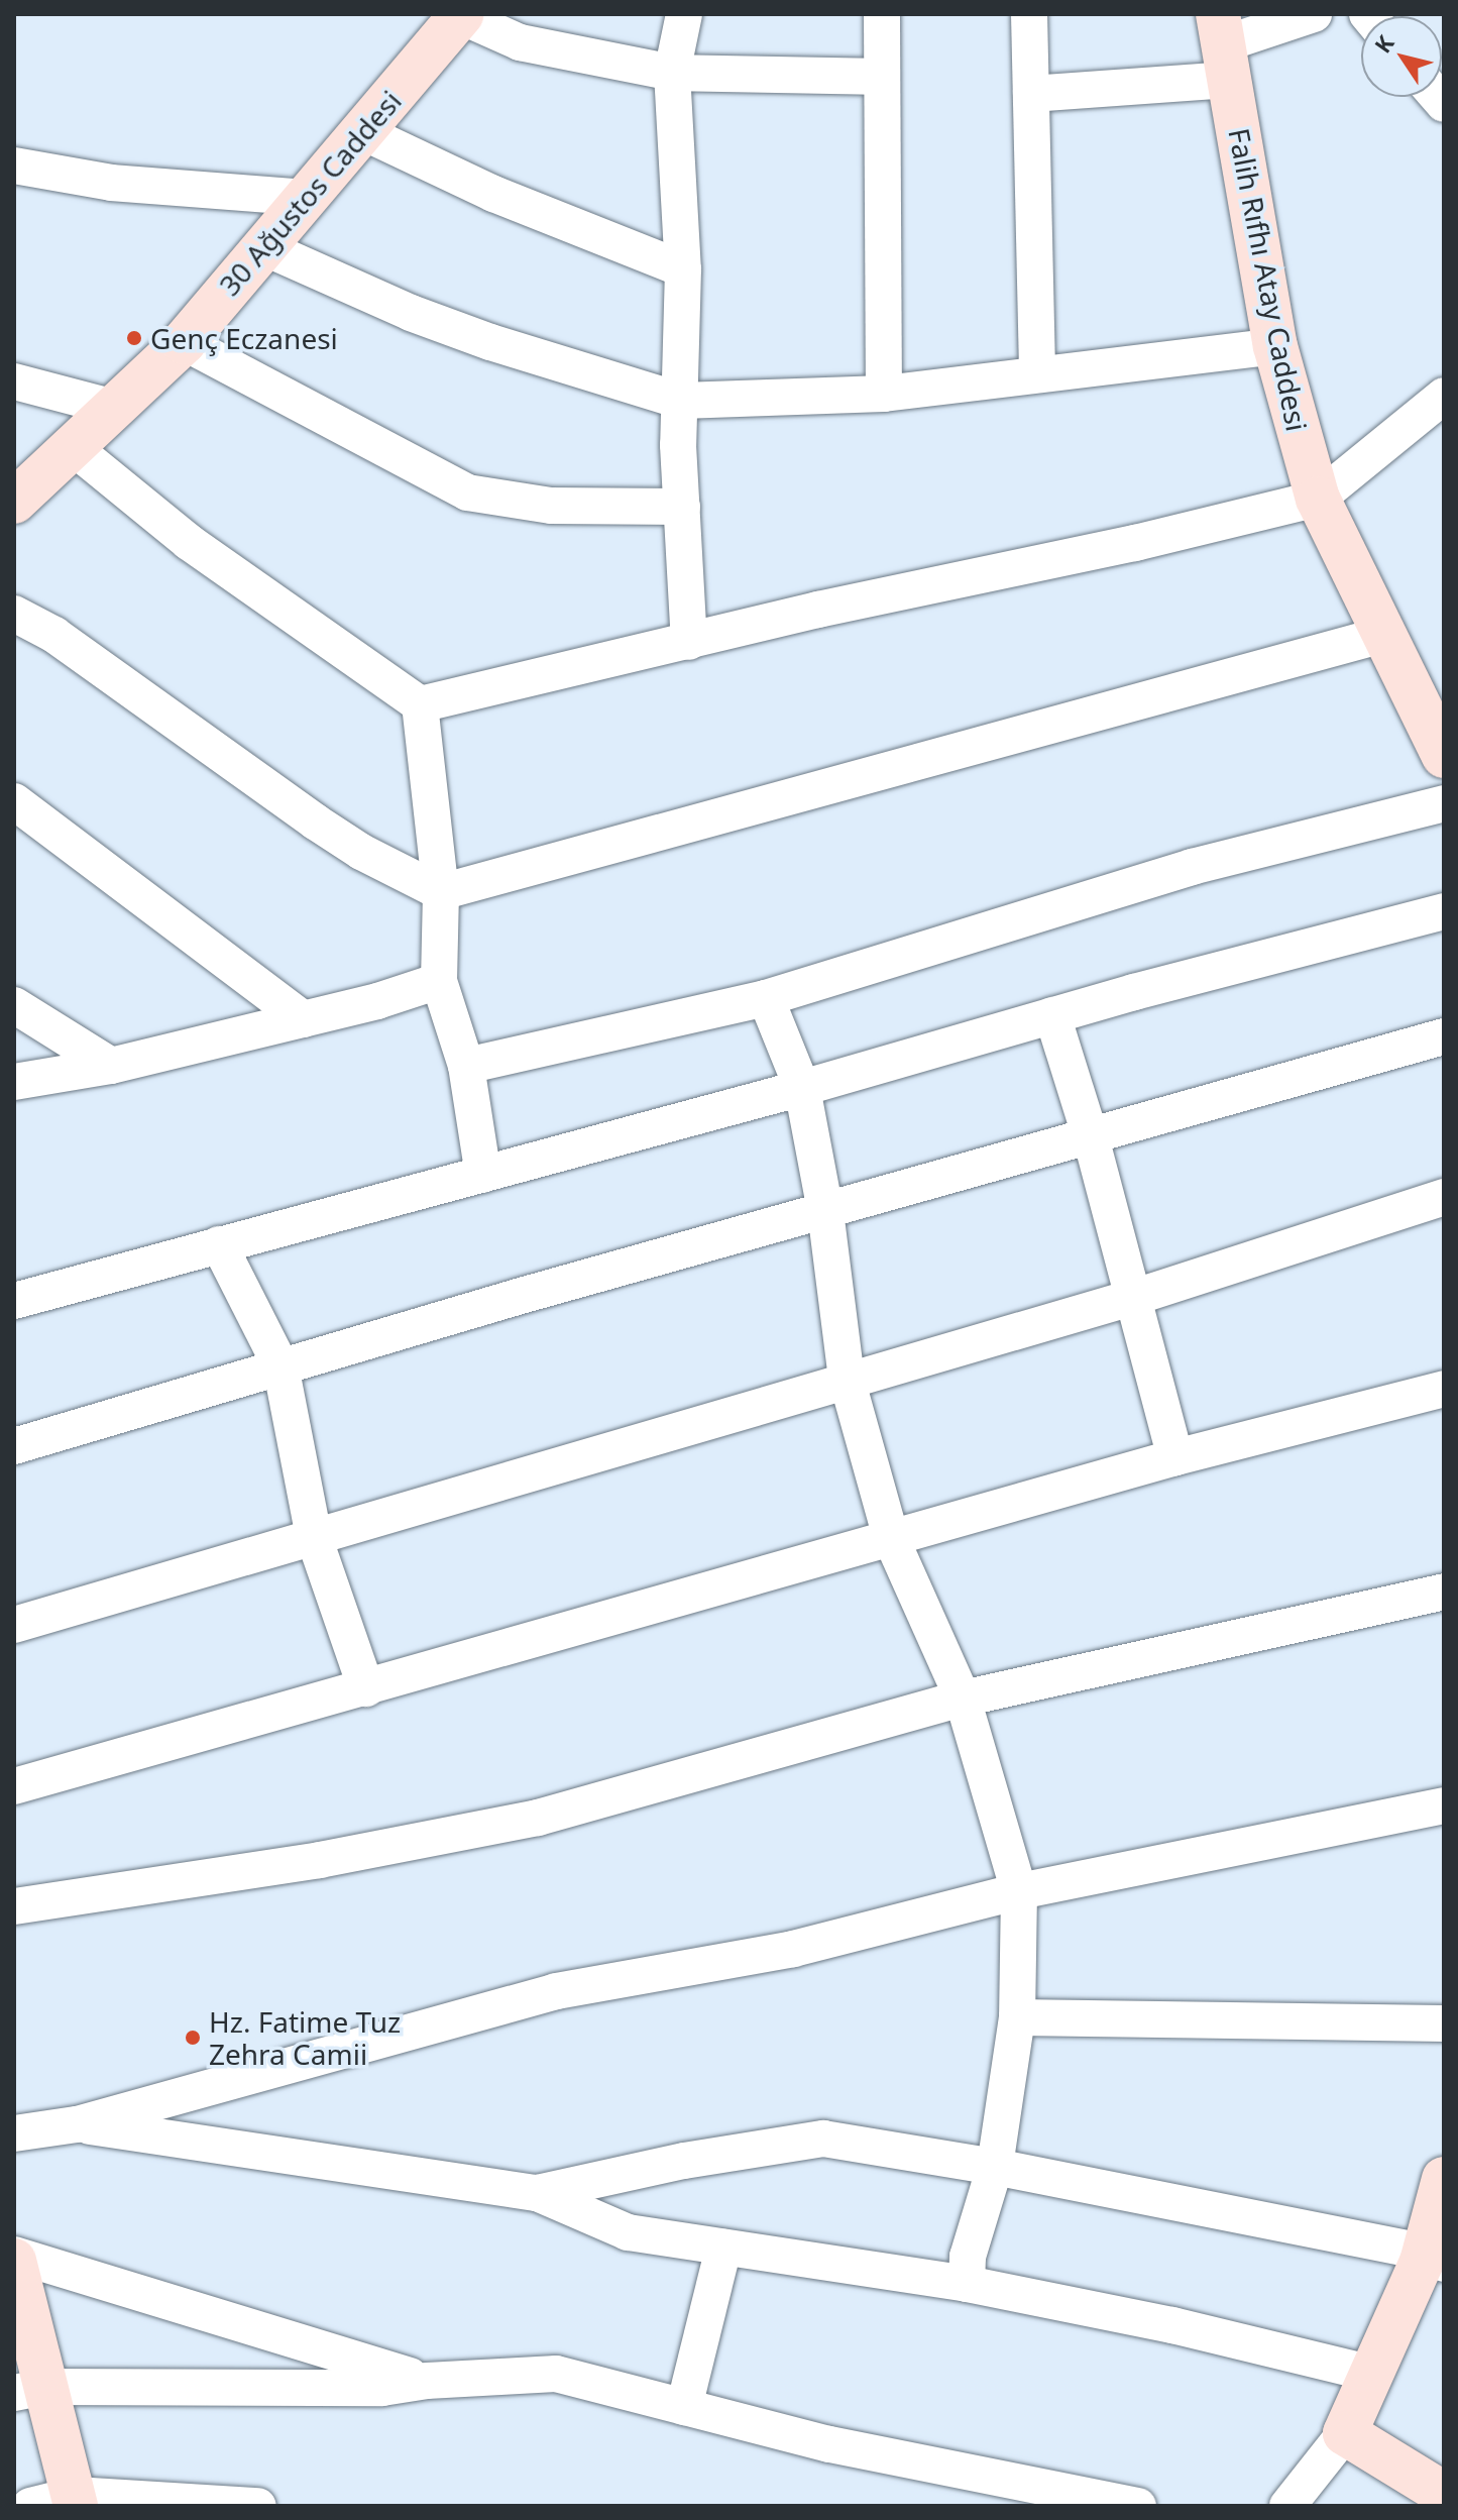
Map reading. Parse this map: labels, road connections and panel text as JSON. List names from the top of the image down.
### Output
{
  "streets": {
    "street": ["30 Ağustos Caddesi", "Falih Rıfhı Atay Caddesi"]
  },
  "places": ["Genç Eczanesi", "Hz. Fatime Tuz Zehra Camii"],
  "north": "top left"
}
